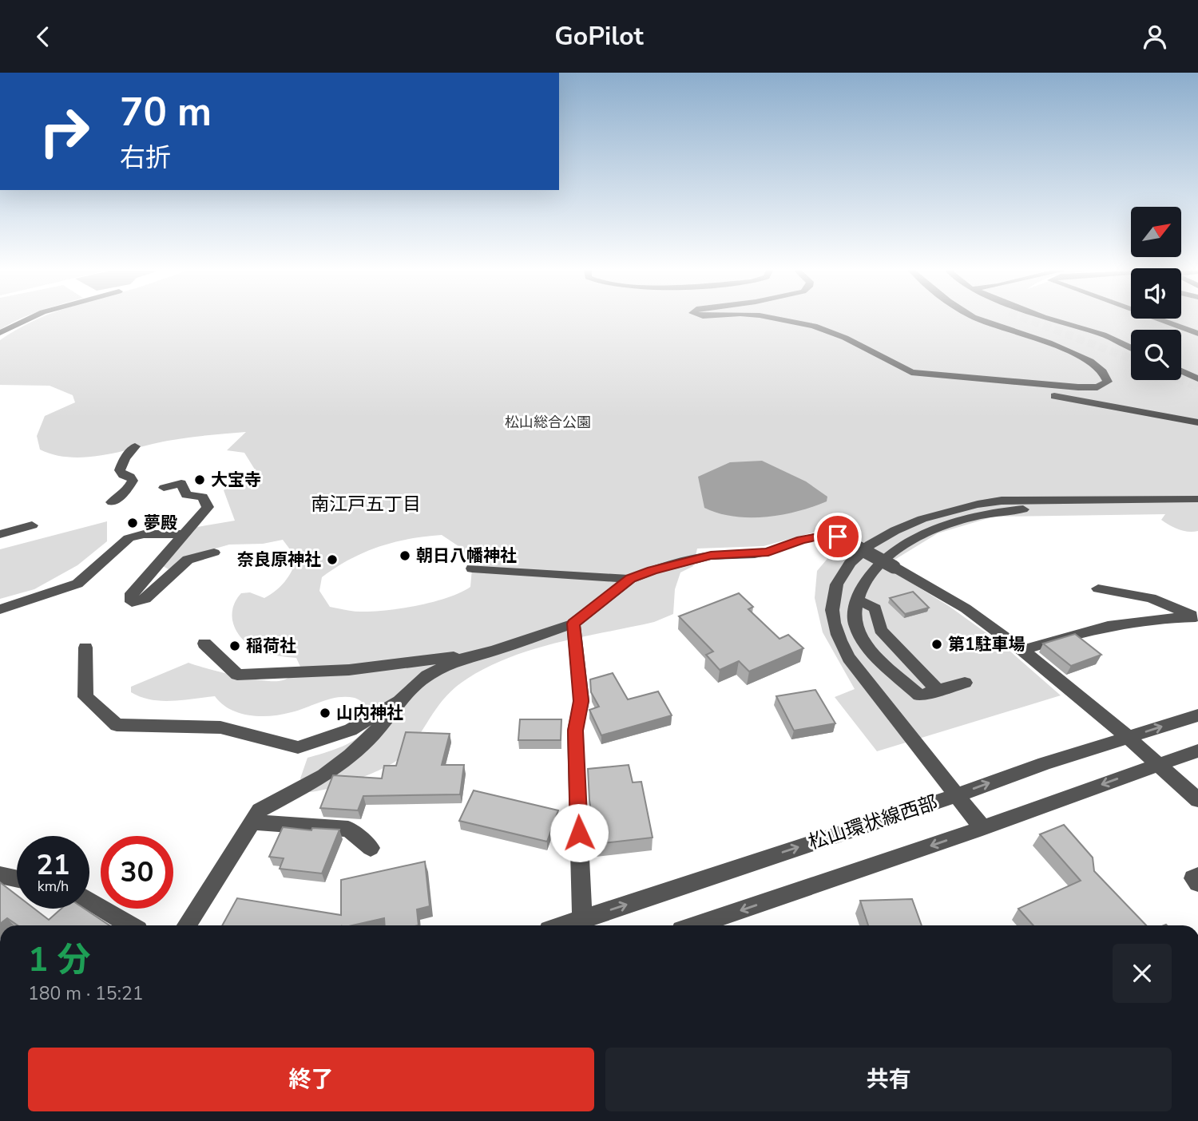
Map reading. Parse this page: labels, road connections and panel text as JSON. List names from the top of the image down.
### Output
{
  "streets": {
    "street": ["松山環状線西部"]
  },
  "districts": ["南江戸五丁目"],
  "parks": ["松山総合公園"],
  "places": [
    "大宝寺",
    "夢殿",
    "朝日八幡神社",
    "奈良原神社",
    "第1駐車場",
    "稲荷社",
    "山内神社"
  ],
  "north": "top right",
  "page": {
    "header": "GoPilot",
    "turn": ["70 m", "右折"],
    "speed": "21 km/h",
    "limit": "30",
    "heading": ["1 分", "180 m · 15:21"],
    "buttons": ["終了", "共有"]
  }
}
